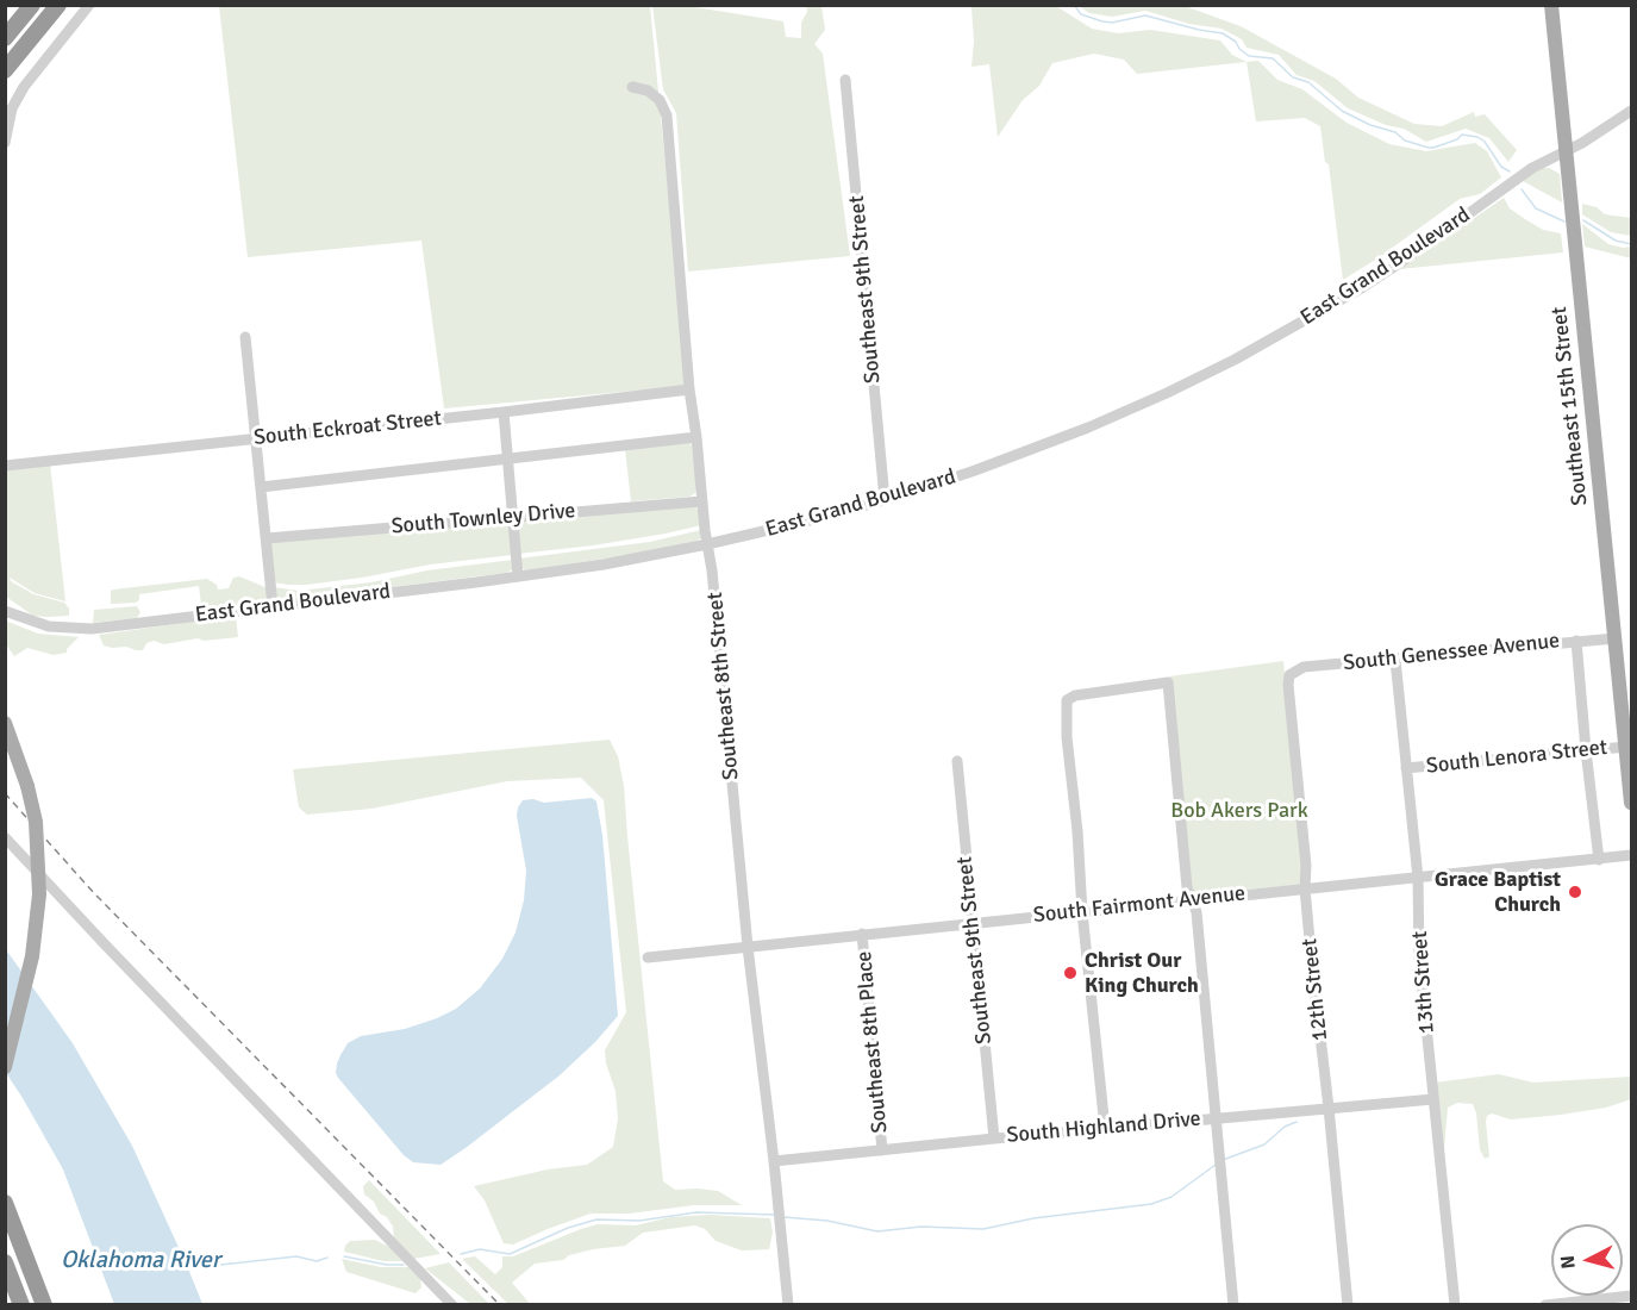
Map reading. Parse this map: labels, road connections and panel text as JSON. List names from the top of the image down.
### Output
{
  "streets": {
    "main road": ["Southeast 15th Street"],
    "street": [
      "East Grand Boulevard",
      "Southeast 9th Street",
      "South Eckroat Street",
      "South Townley Drive",
      "South Genessee Avenue",
      "Southeast 8th Street",
      "South Lenora Street",
      "South Fairmont Avenue",
      "13th Street",
      "12th Street",
      "Southeast 8th Place",
      "South Highland Drive"
    ]
  },
  "crossings": [
    ["East Grand Boulevard", "Southeast 9th Street"],
    ["East Grand Boulevard", "Southeast 15th Street"],
    ["East Grand Boulevard", "Southeast 8th Street"],
    ["Southeast 9th Street", "South Fairmont Avenue"],
    ["Southeast 9th Street", "South Highland Drive"],
    ["Southeast 15th Street", "South Genessee Avenue"],
    ["Southeast 15th Street", "South Lenora Street"],
    ["South Eckroat Street", "Southeast 8th Street"],
    ["South Townley Drive", "Southeast 8th Street"],
    ["South Genessee Avenue", "13th Street"],
    ["South Genessee Avenue", "12th Street"],
    ["Southeast 8th Street", "South Fairmont Avenue"],
    ["Southeast 8th Street", "South Highland Drive"],
    ["South Lenora Street", "13th Street"],
    ["South Fairmont Avenue", "13th Street"],
    ["South Fairmont Avenue", "12th Street"],
    ["South Fairmont Avenue", "Southeast 8th Place"],
    ["13th Street", "South Highland Drive"],
    ["12th Street", "South Highland Drive"],
    ["Southeast 8th Place", "South Highland Drive"]
  ],
  "water": ["Oklahoma River"],
  "parks": ["Bob Akers Park"],
  "places": ["Grace Baptist Church", "Christ Our King Church"],
  "north": "left"
}
